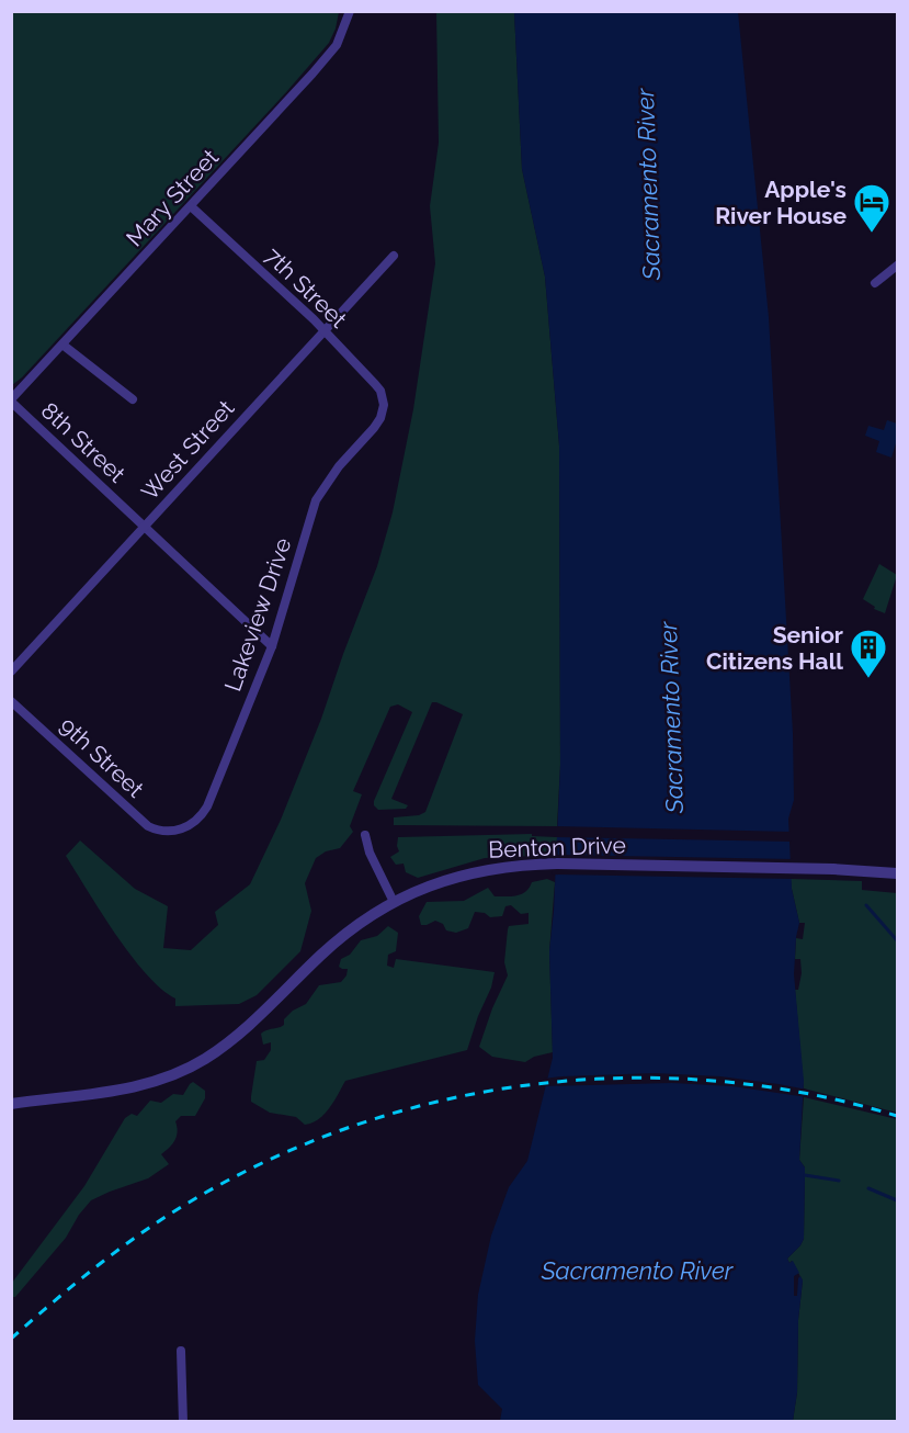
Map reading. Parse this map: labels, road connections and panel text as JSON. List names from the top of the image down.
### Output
{
  "streets": {
    "street": [
      "Mary Street",
      "7th Street",
      "8th Street",
      "West Street",
      "Lakeview Drive",
      "9th Street",
      "Benton Drive"
    ]
  },
  "crossings": [
    ["Mary Street", "7th Street"],
    ["Mary Street", "8th Street"],
    ["7th Street", "West Street"],
    ["7th Street", "Lakeview Drive"],
    ["8th Street", "West Street"],
    ["8th Street", "Lakeview Drive"],
    ["Lakeview Drive", "9th Street"]
  ],
  "water": ["Sacramento River"],
  "places": {
    "hotel": ["Apple's River House"],
    "building": ["Senior Citizens Hall"]
  }
}
